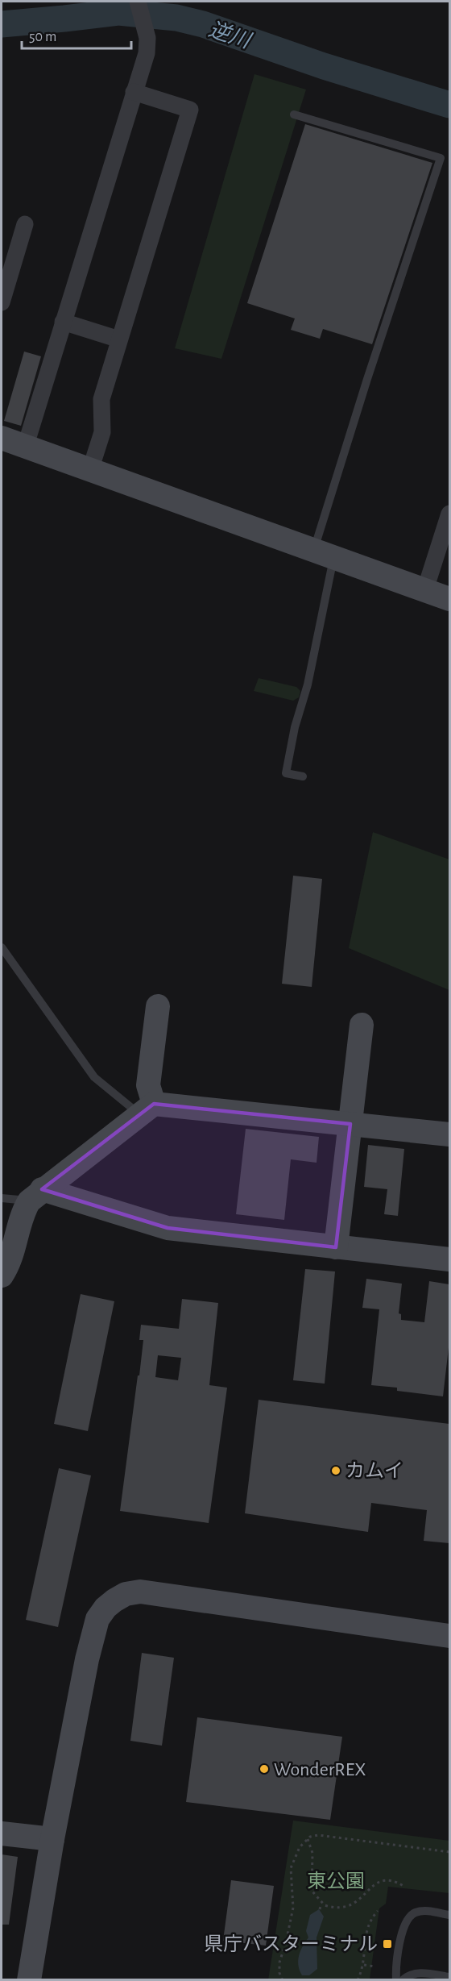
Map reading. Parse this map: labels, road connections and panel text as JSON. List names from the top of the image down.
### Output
{
  "water": ["逆川"],
  "parks": ["東公園"],
  "places": {
    "other": ["カムイ", "WonderREX"],
    "transit": ["県庁バスターミナル"]
  },
  "scale_bar": "50 m"
}
